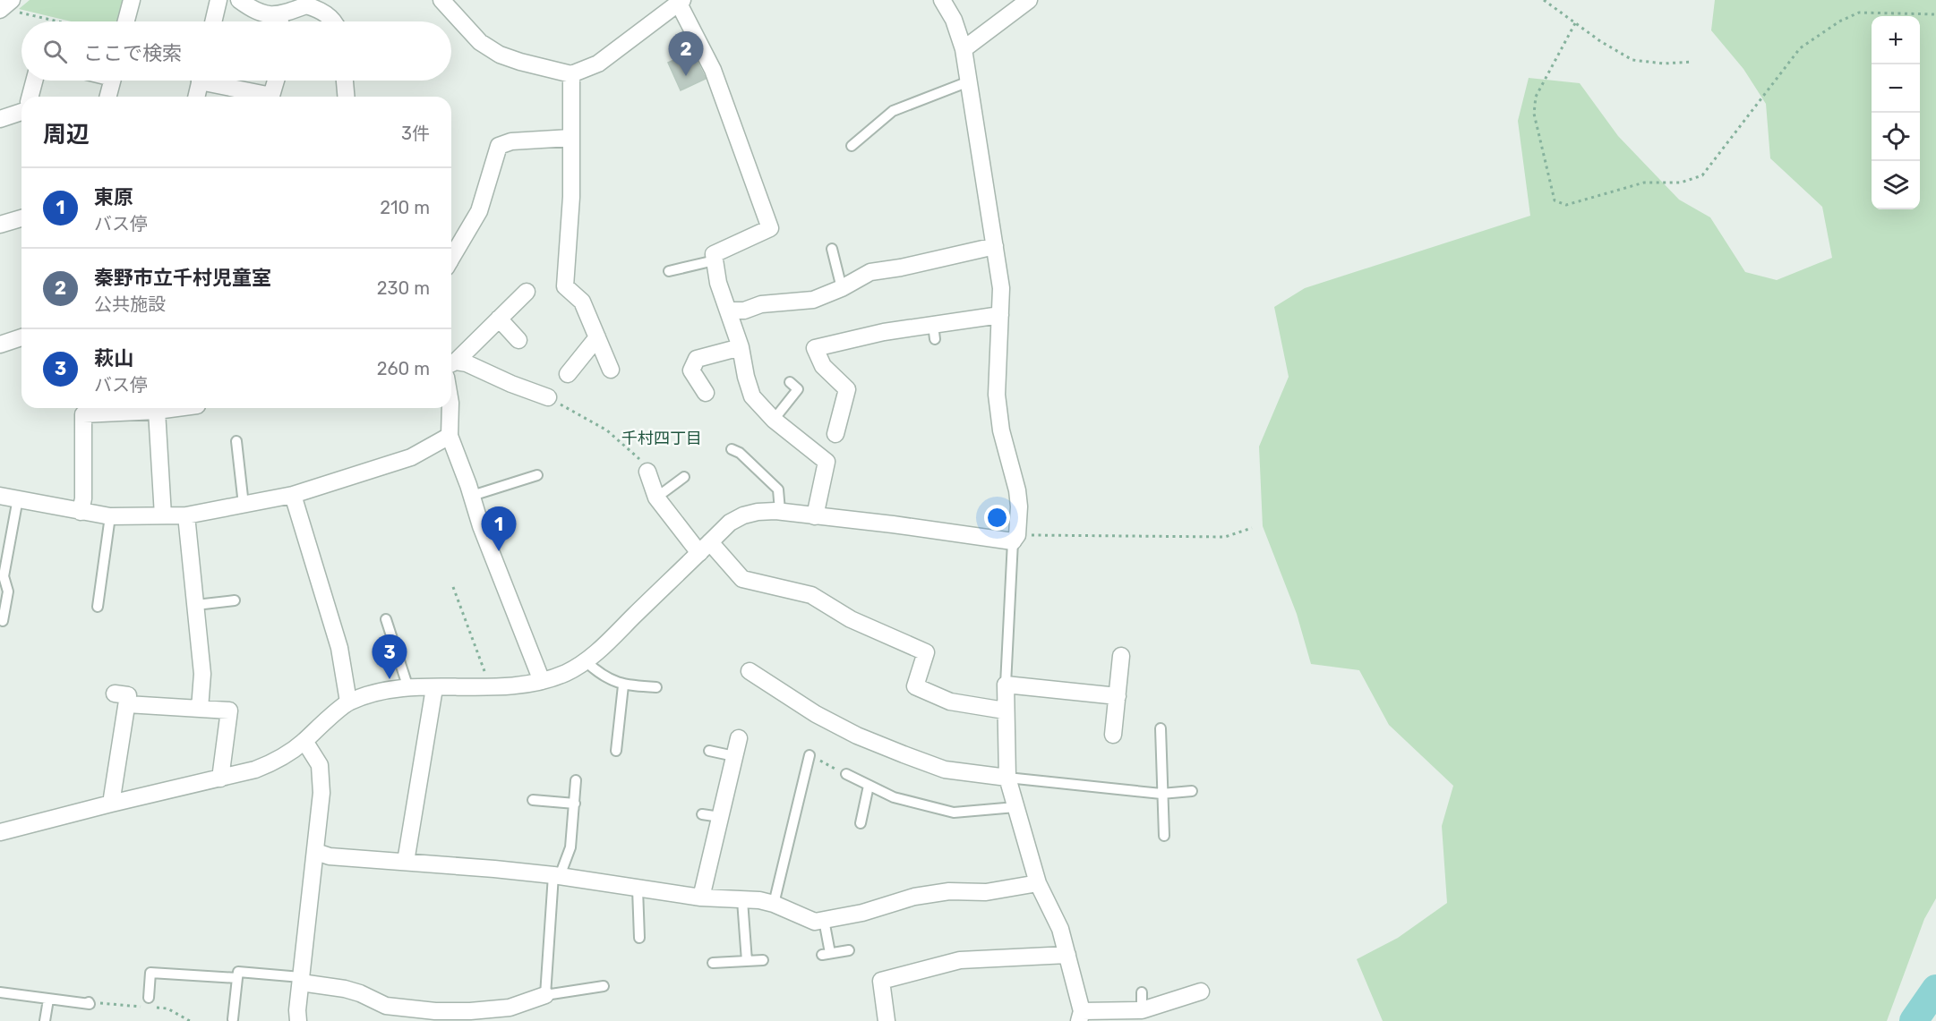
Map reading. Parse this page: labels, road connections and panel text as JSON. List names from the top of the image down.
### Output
{
  "districts": ["千村四丁目"],
  "page": {
    "map_buttons": ["+", "−"],
    "search": "ここで検索",
    "pins": ["2", "1", "3"],
    "heading": ["周辺", "3件"],
    "list": [
      {
        "mark": "1",
        "name": "東原",
        "note": "バス停",
        "value": "210 m"
      },
      {
        "mark": "2",
        "name": "秦野市立千村児童室",
        "note": "公共施設",
        "value": "230 m"
      },
      {
        "mark": "3",
        "name": "萩山",
        "note": "バス停",
        "value": "260 m"
      }
    ]
  }
}
